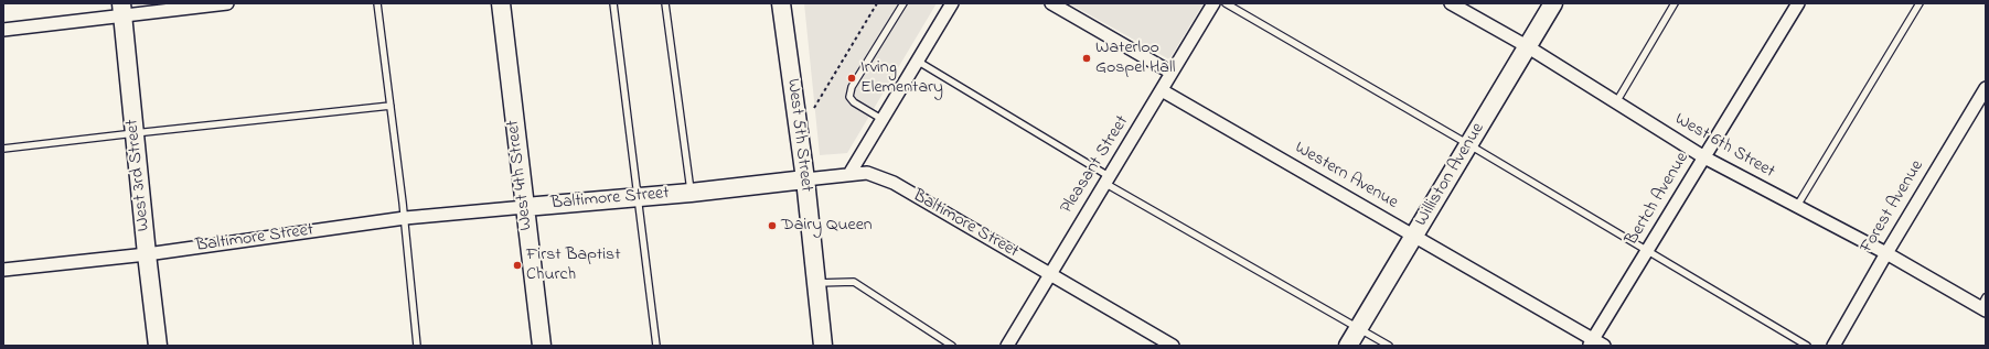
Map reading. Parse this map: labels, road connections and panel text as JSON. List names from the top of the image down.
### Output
{
  "streets": {
    "main road": [
      "West 5th Street",
      "West 3rd Street",
      "West 4th Street",
      "Williston Avenue",
      "Baltimore Street"
    ],
    "street": [
      "West 6th Street",
      "Pleasant Street",
      "Western Avenue",
      "Bertch Avenue",
      "Forest Avenue"
    ]
  },
  "crossings": [
    ["West 5th Street", "Baltimore Street"],
    ["West 6th Street", "Williston Avenue"],
    ["West 6th Street", "Bertch Avenue"],
    ["West 6th Street", "Forest Avenue"],
    ["Pleasant Street", "Western Avenue"],
    ["Pleasant Street", "Baltimore Street"],
    ["West 3rd Street", "Baltimore Street"],
    ["West 4th Street", "Baltimore Street"],
    ["Williston Avenue", "Western Avenue"],
    ["Western Avenue", "Bertch Avenue"]
  ],
  "places": [
    "Waterloo Gospel Hall",
    "Irving Elementary",
    "Dairy Queen",
    "First Baptist Church"
  ]
}
